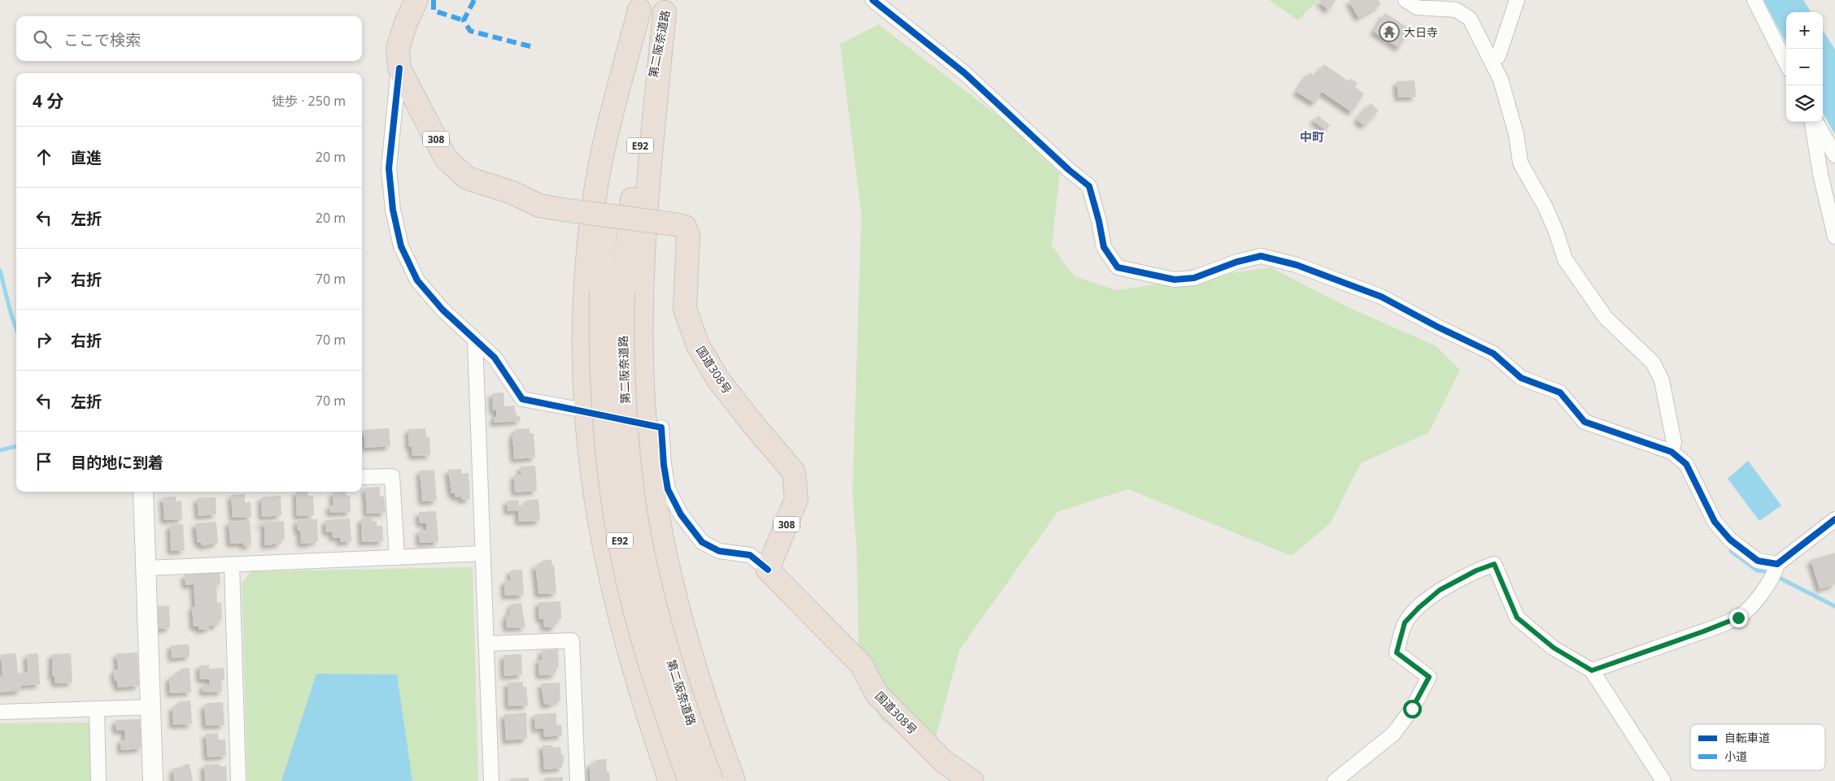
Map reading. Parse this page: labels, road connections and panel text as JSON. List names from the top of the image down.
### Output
{
  "streets": {
    "highway": [
      "第二阪奈道路",
      "308",
      "E92",
      "国道308号"
    ]
  },
  "districts": ["中町"],
  "places": {
    "temple": ["大日寺"]
  },
  "legend": ["自転車道", "小道"],
  "page": {
    "map_buttons": ["+", "−"],
    "search": "ここで検索",
    "heading": ["4 分", "徒歩 · 250 m"],
    "list": [
      ["直進", "20 m"],
      ["左折", "20 m"],
      ["右折", "70 m"],
      ["右折", "70 m"],
      ["左折", "70 m"],
      "目的地に到着"
    ]
  }
}
